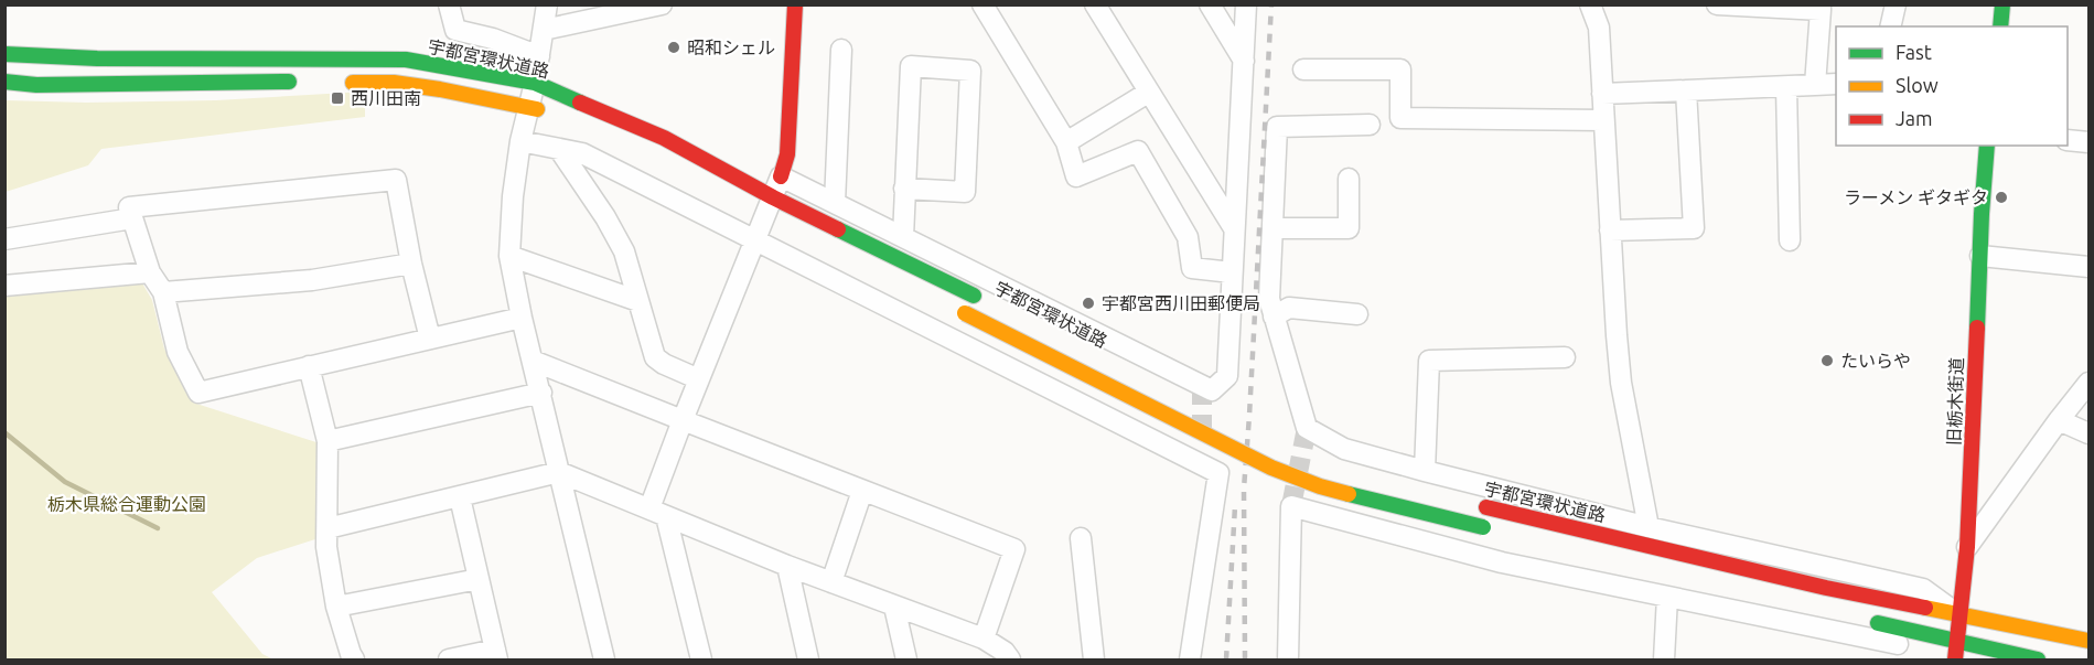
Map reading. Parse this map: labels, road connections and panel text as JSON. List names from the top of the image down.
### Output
{
  "streets": {
    "main road": ["宇都宮環状道路", "旧栃木街道"]
  },
  "crossings": [
    ["宇都宮環状道路", "旧栃木街道"]
  ],
  "parks": ["栃木県総合運動公園"],
  "places": {
    "other": [
      "昭和シェル",
      "ラーメン ギタギタ",
      "宇都宮西川田郵便局",
      "たいらや"
    ],
    "transit": ["西川田南"]
  },
  "legend": ["Fast", "Slow", "Jam"]
}
